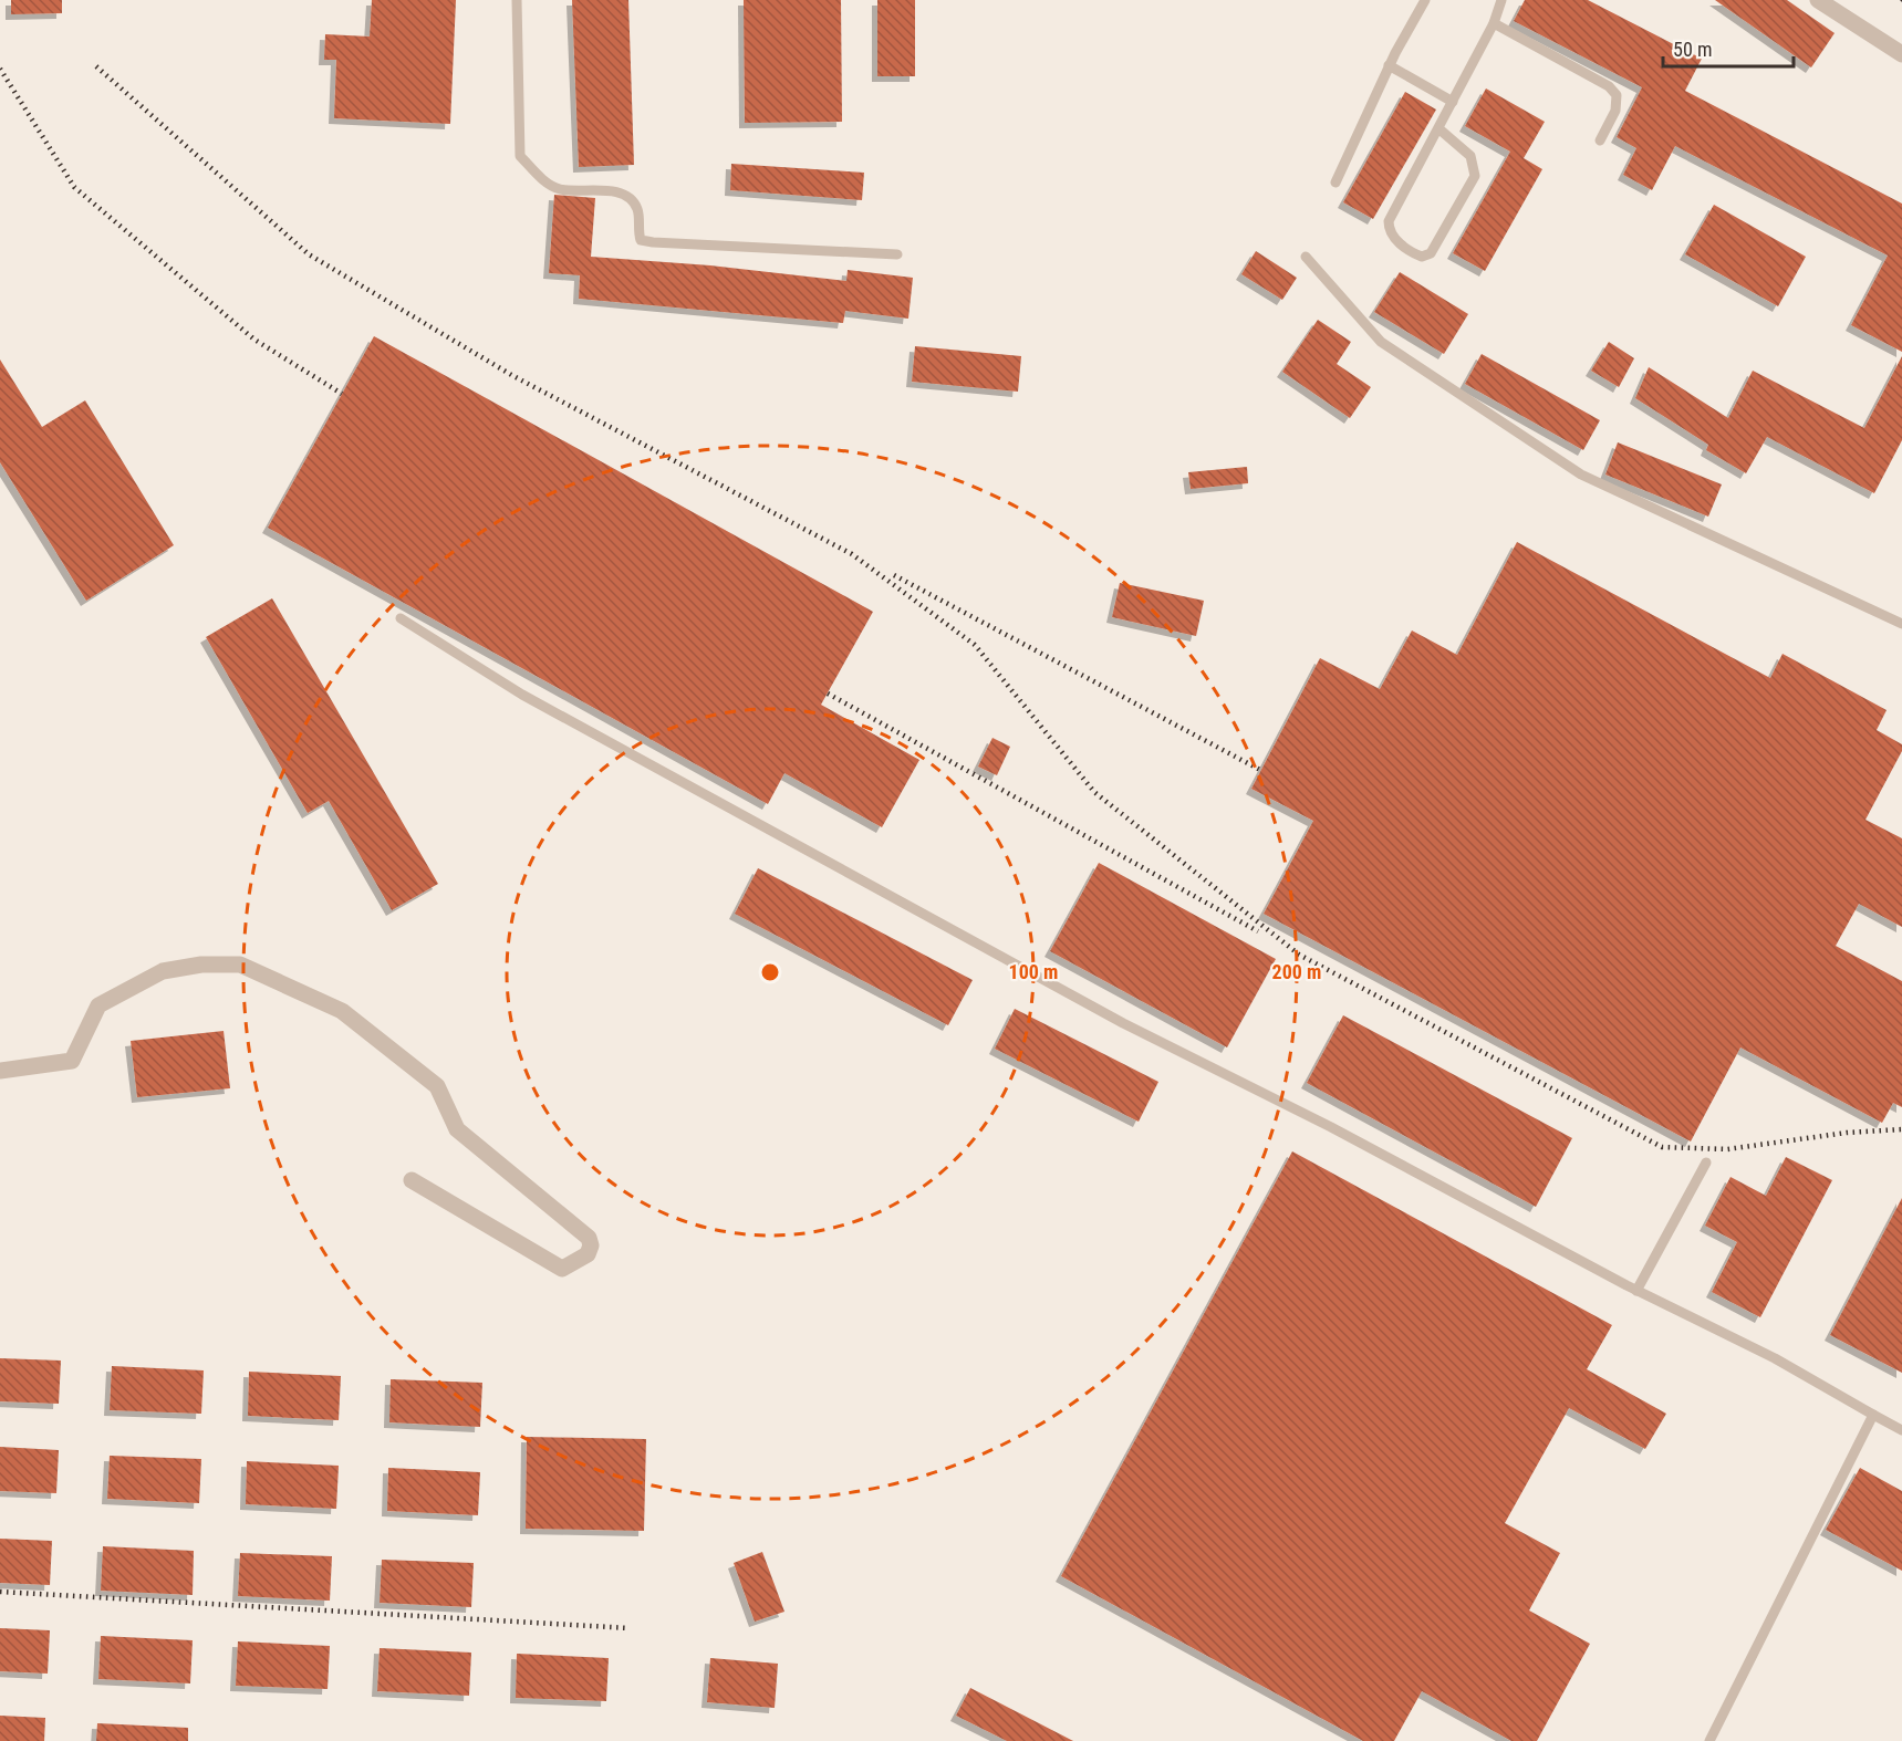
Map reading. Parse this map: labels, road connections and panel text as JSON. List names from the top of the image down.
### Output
{
  "scale_bar": "50 m",
  "rings": ["100 m", "200 m"]
}
